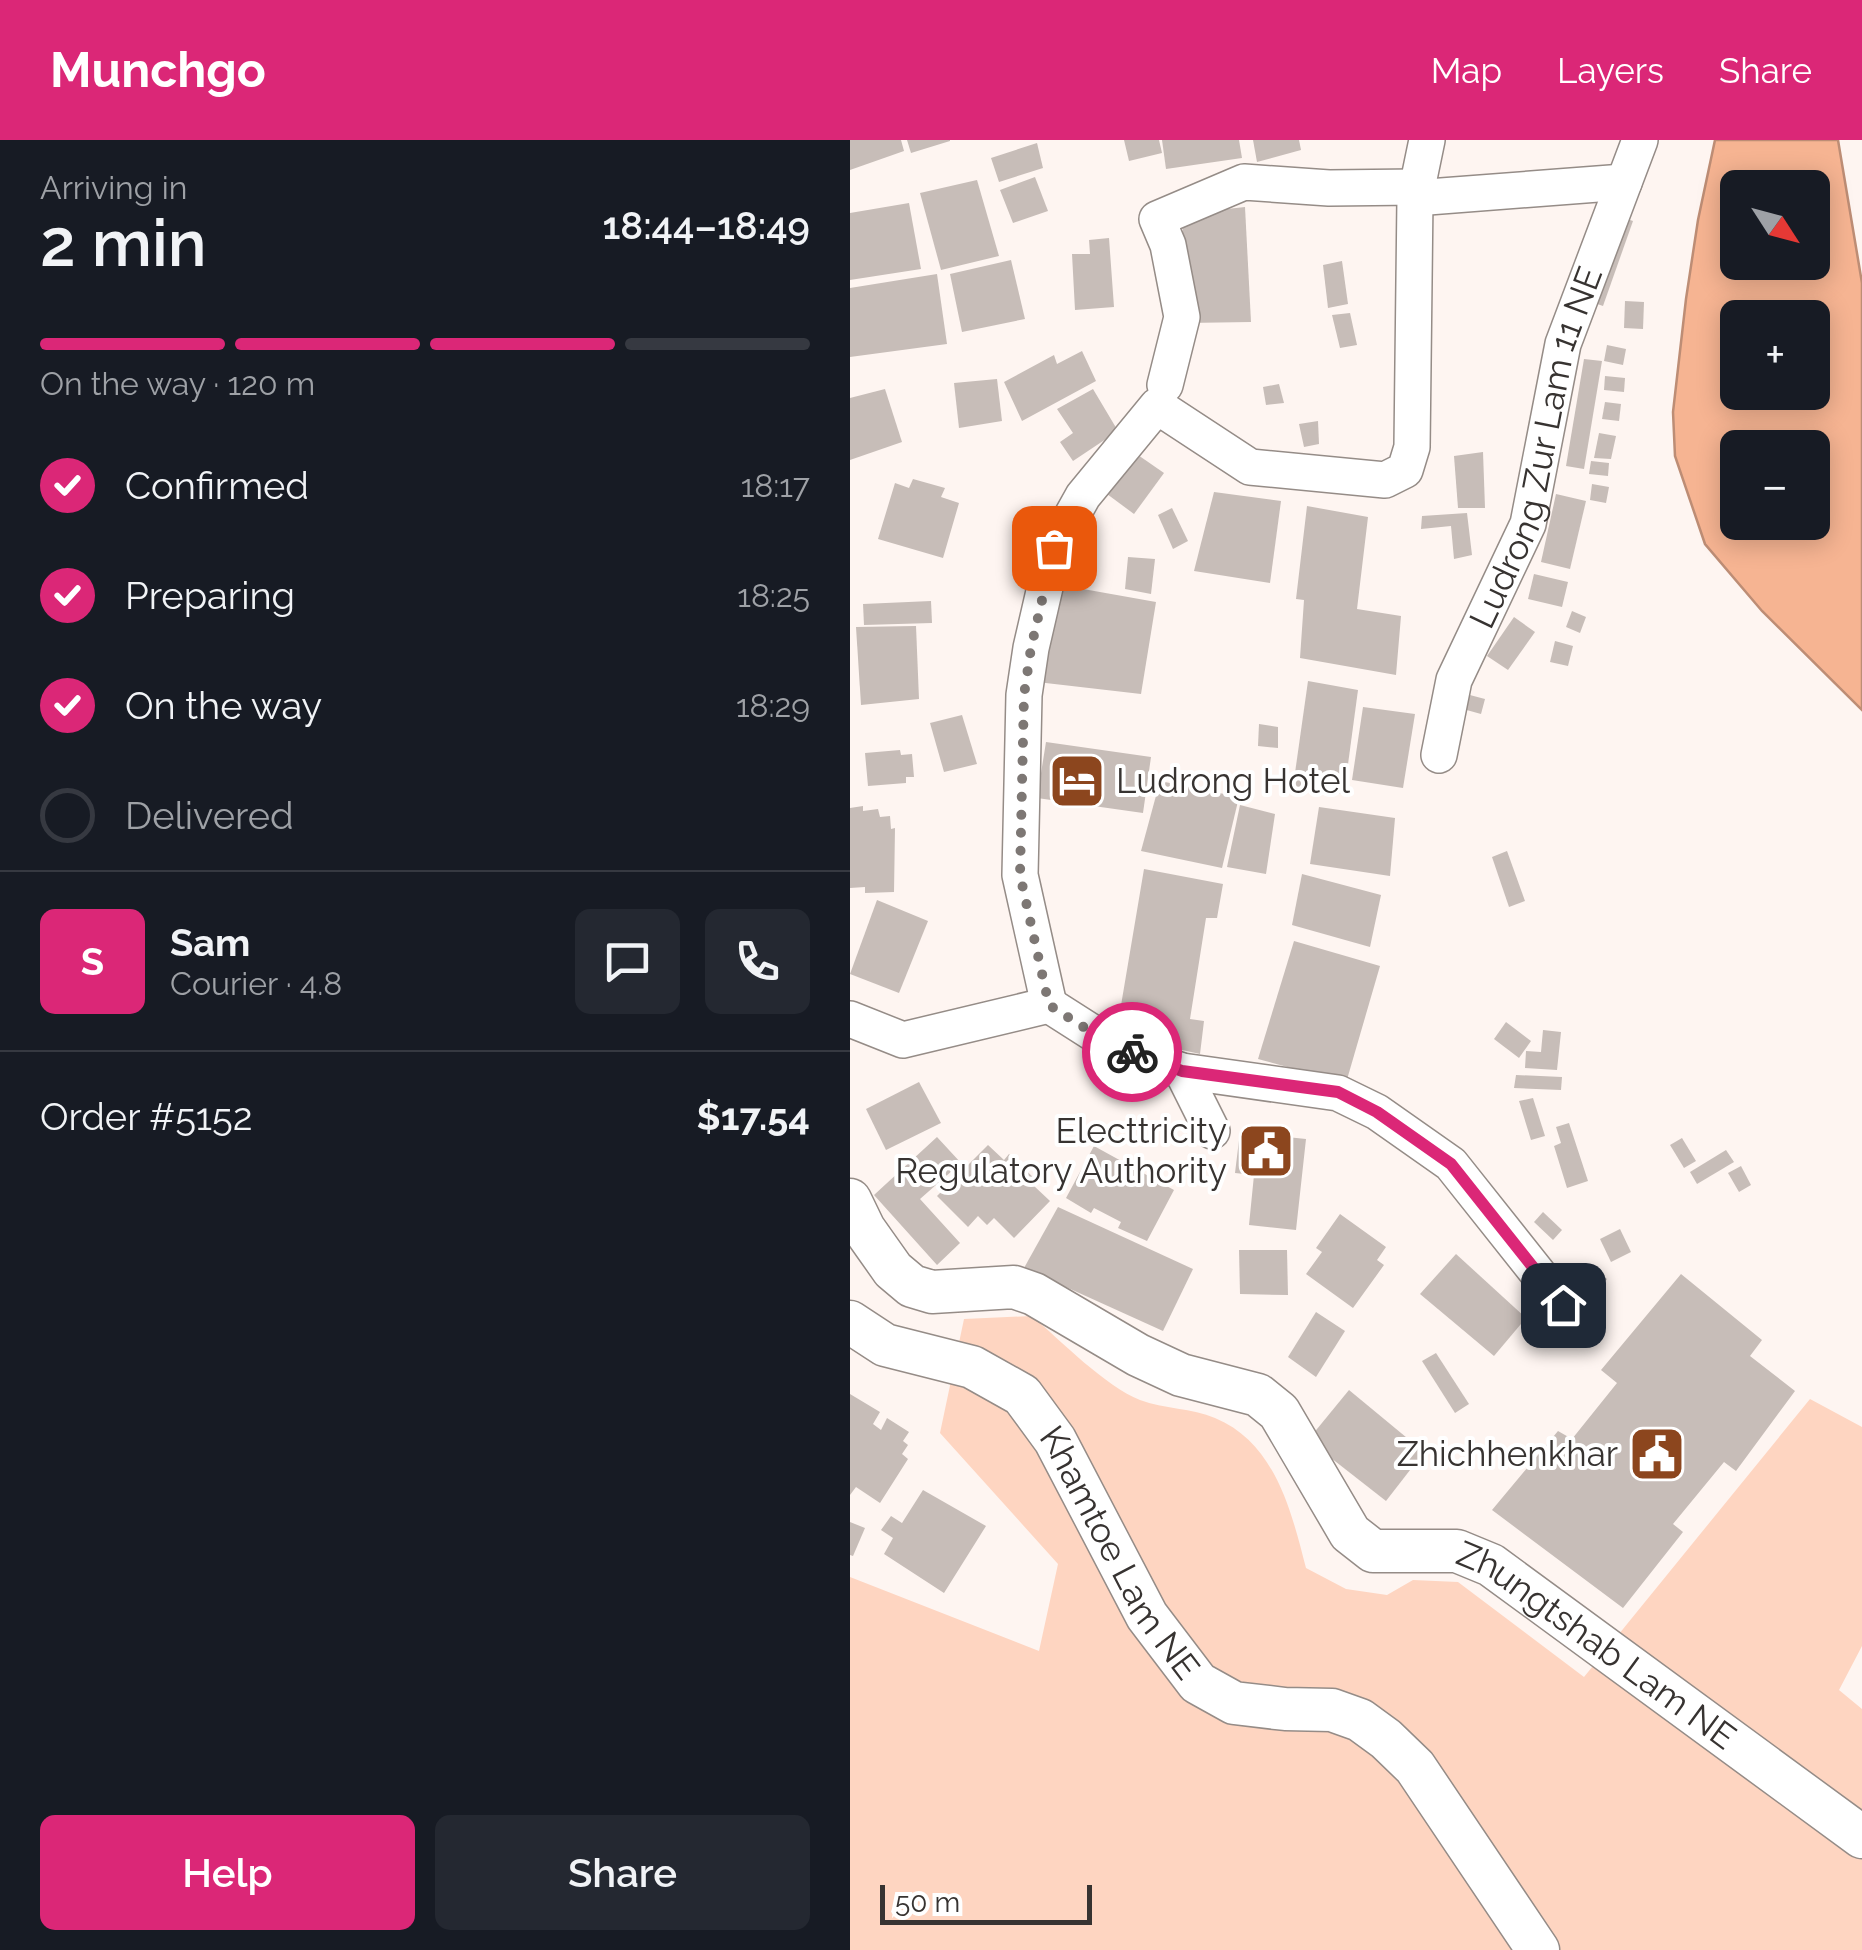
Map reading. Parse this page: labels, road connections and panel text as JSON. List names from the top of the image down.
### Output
{
  "streets": {
    "main road": ["Khamtoe Lam NE", "Zhungtshab Lam NE"],
    "street": ["Ludrong Zur Lam 11 NE"]
  },
  "places": {
    "hotel": ["Ludrong Hotel"],
    "public building": ["Electtricity Regulatory Authority", "Zhichhenkhar"]
  },
  "scale_bar": "50 m",
  "north": "bottom right",
  "page": {
    "header": "Munchgo",
    "nav": ["Map", "Layers", "Share"],
    "heading": ["2 min", "Arriving in", "18:44–18:49"],
    "panel": [
      "Sam",
      "Courier · 4.8",
      "Order #5152",
      "$17.54"
    ],
    "map_buttons": ["+", "−"],
    "bar": "On the way · 120 m",
    "list": [
      ["Confirmed", "18:17"],
      ["Preparing", "18:25"],
      ["On the way", "18:29"],
      "Delivered"
    ],
    "round": "S",
    "buttons": ["Help", "Share"],
    "scale": "50 m"
  }
}
